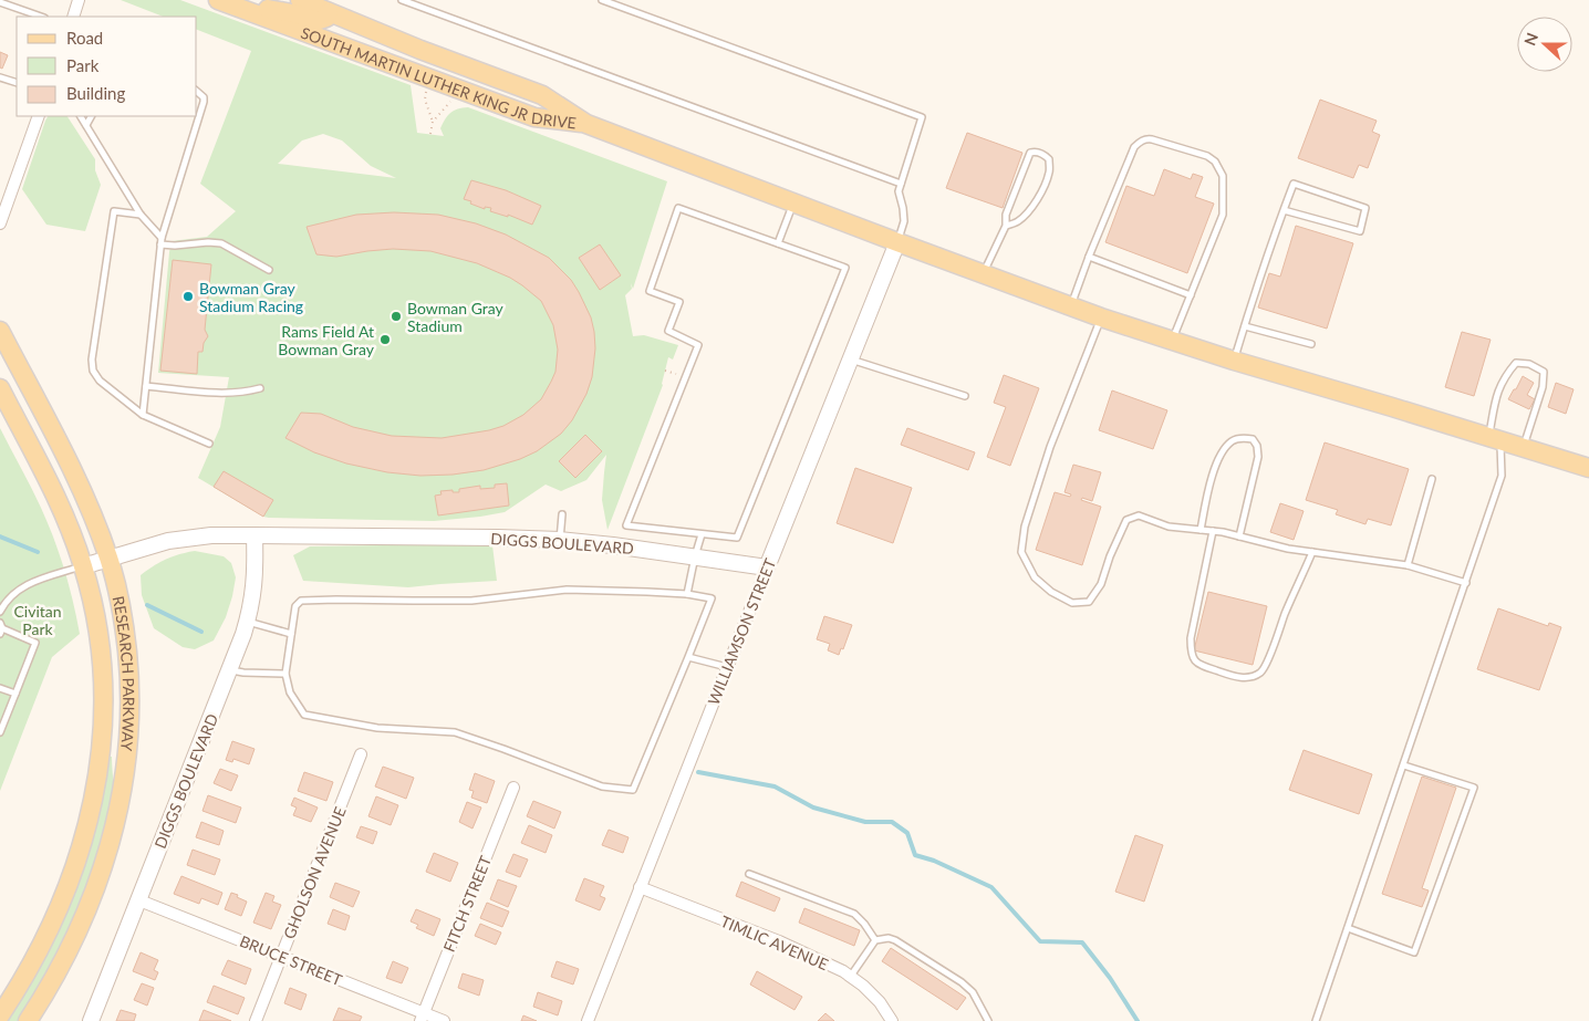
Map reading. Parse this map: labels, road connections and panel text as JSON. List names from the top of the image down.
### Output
{
  "streets": {
    "main road": ["SOUTH MARTIN LUTHER KING JR DRIVE", "RESEARCH PARKWAY"],
    "street": [
      "DIGGS BOULEVARD",
      "WILLIAMSON STREET",
      "GHOLSON AVENUE",
      "FITCH STREET",
      "TIMLIC AVENUE",
      "BRUCE STREET"
    ]
  },
  "crossings": [
    ["DIGGS BOULEVARD", "WILLIAMSON STREET"],
    ["DIGGS BOULEVARD", "RESEARCH PARKWAY"],
    ["DIGGS BOULEVARD", "BRUCE STREET"],
    ["WILLIAMSON STREET", "TIMLIC AVENUE"],
    ["GHOLSON AVENUE", "BRUCE STREET"],
    ["FITCH STREET", "BRUCE STREET"]
  ],
  "parks": ["Civitan Park"],
  "places": ["Bowman Gray Stadium Racing", "Bowman Gray Stadium", "Rams Field At Bowman Gray"],
  "legend": ["Road", "Park", "Building"],
  "north": "left"
}
